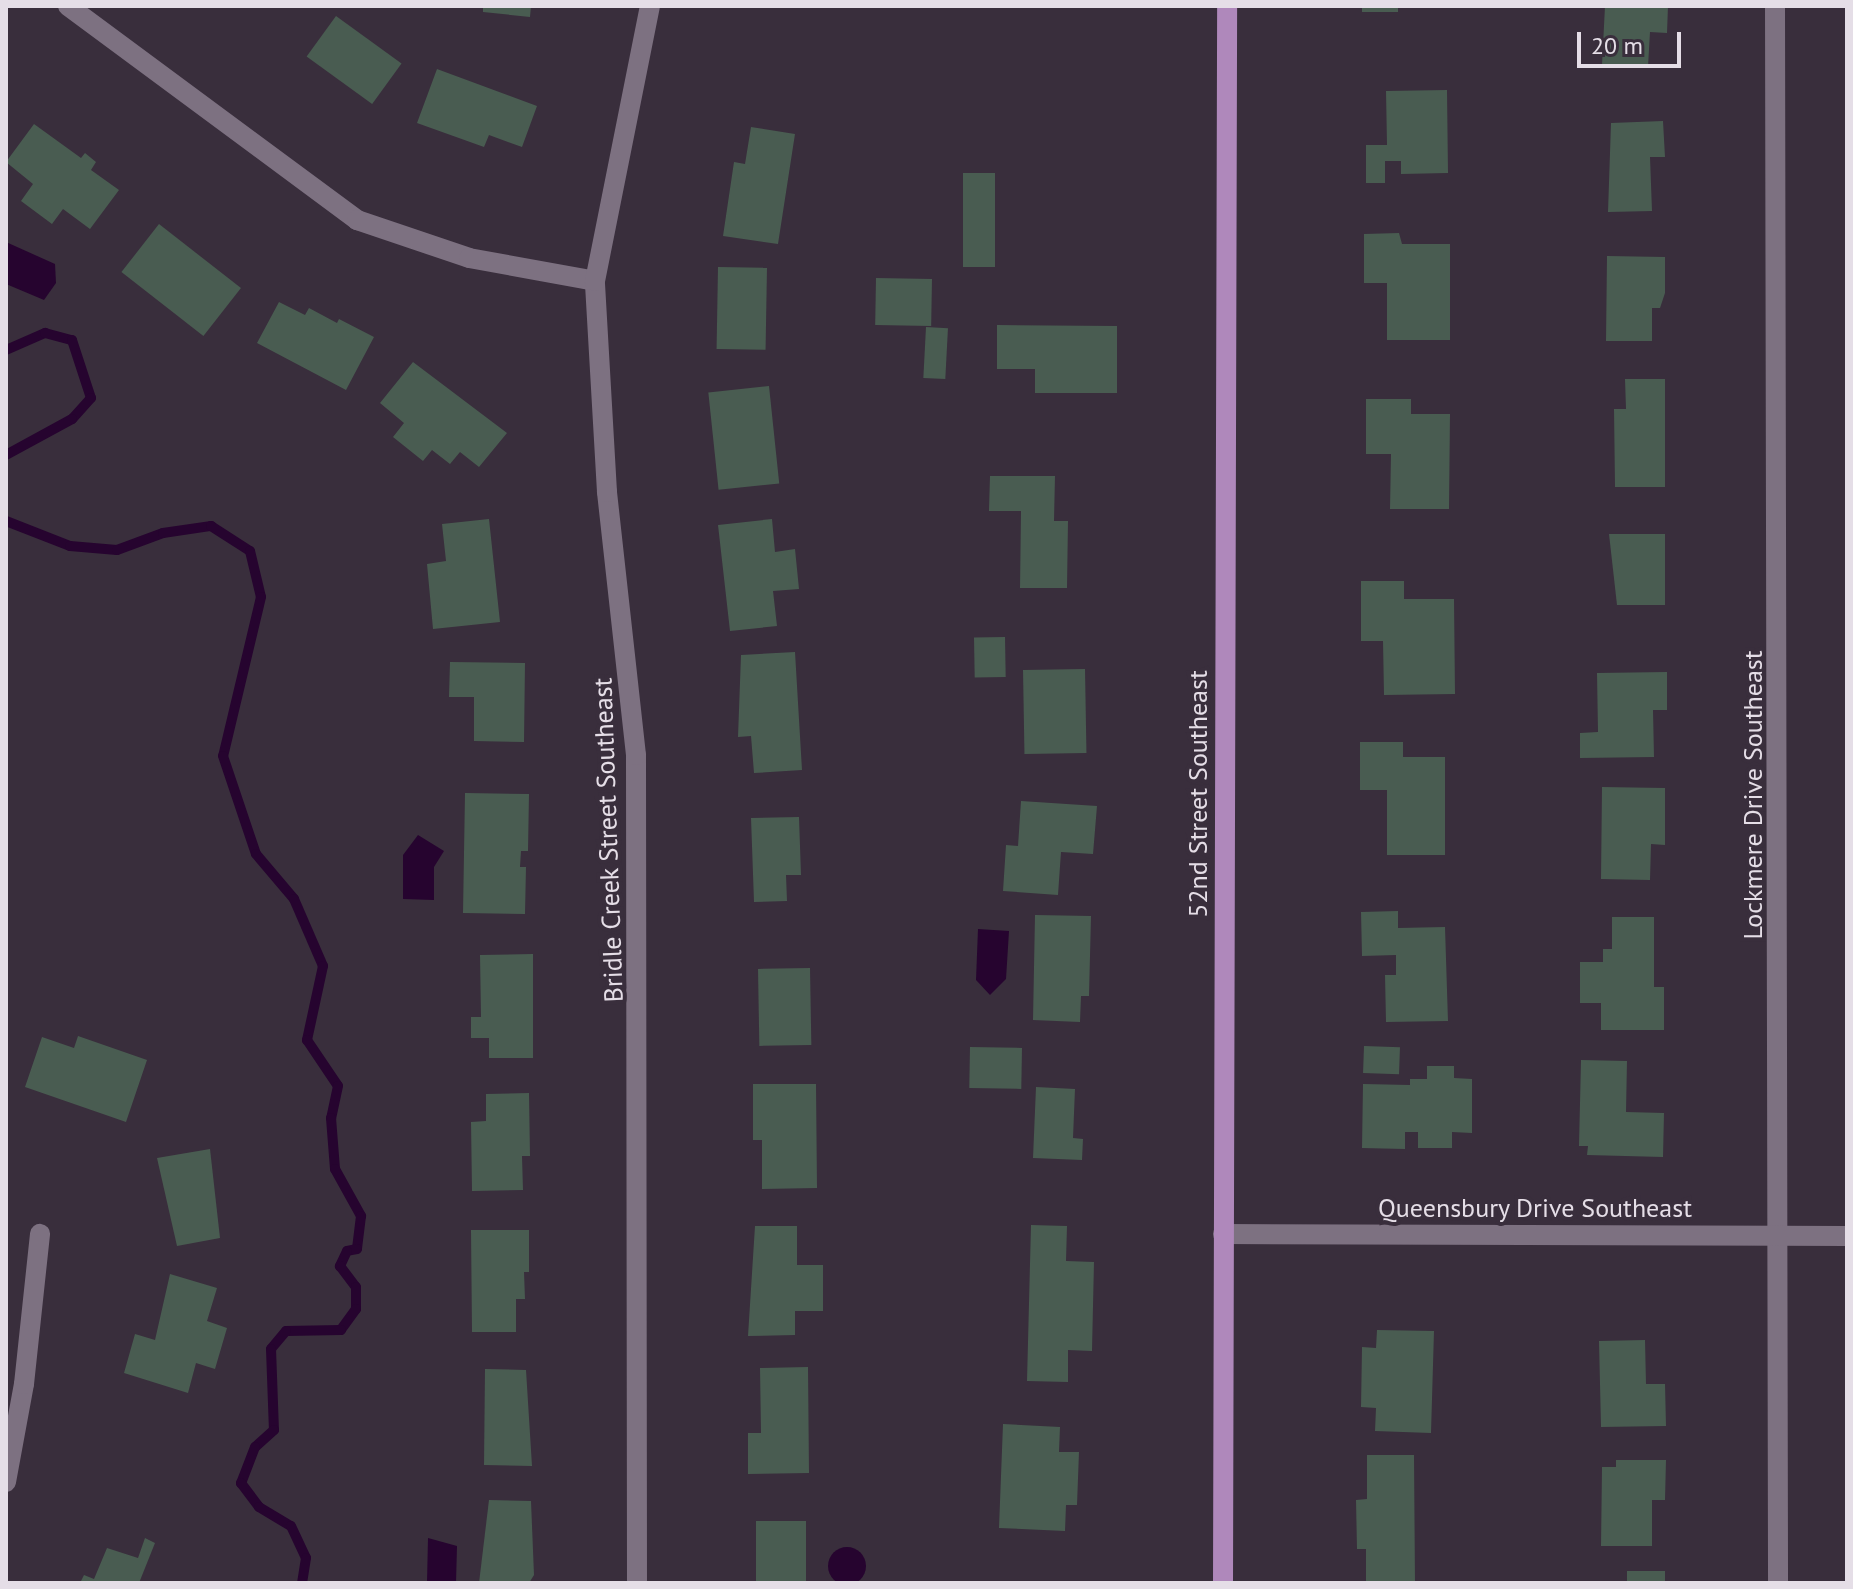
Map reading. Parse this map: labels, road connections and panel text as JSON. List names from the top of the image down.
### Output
{
  "streets": {
    "main road": ["52nd Street Southeast"],
    "street": ["Lockmere Drive Southeast", "Bridle Creek Street Southeast", "Queensbury Drive Southeast"]
  },
  "crossings": [
    ["52nd Street Southeast", "Queensbury Drive Southeast"],
    ["Lockmere Drive Southeast", "Queensbury Drive Southeast"]
  ],
  "scale_bar": "20 m"
}
